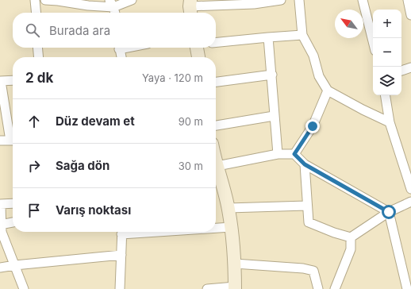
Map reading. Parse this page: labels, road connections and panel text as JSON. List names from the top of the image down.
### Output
{
  "north": "top left",
  "page": {
    "map_buttons": ["+", "−"],
    "search": "Burada ara",
    "heading": ["2 dk", "Yaya · 120 m"],
    "list": [
      ["Düz devam et", "90 m"],
      ["Sağa dön", "30 m"],
      "Varış noktası"
    ]
  }
}
